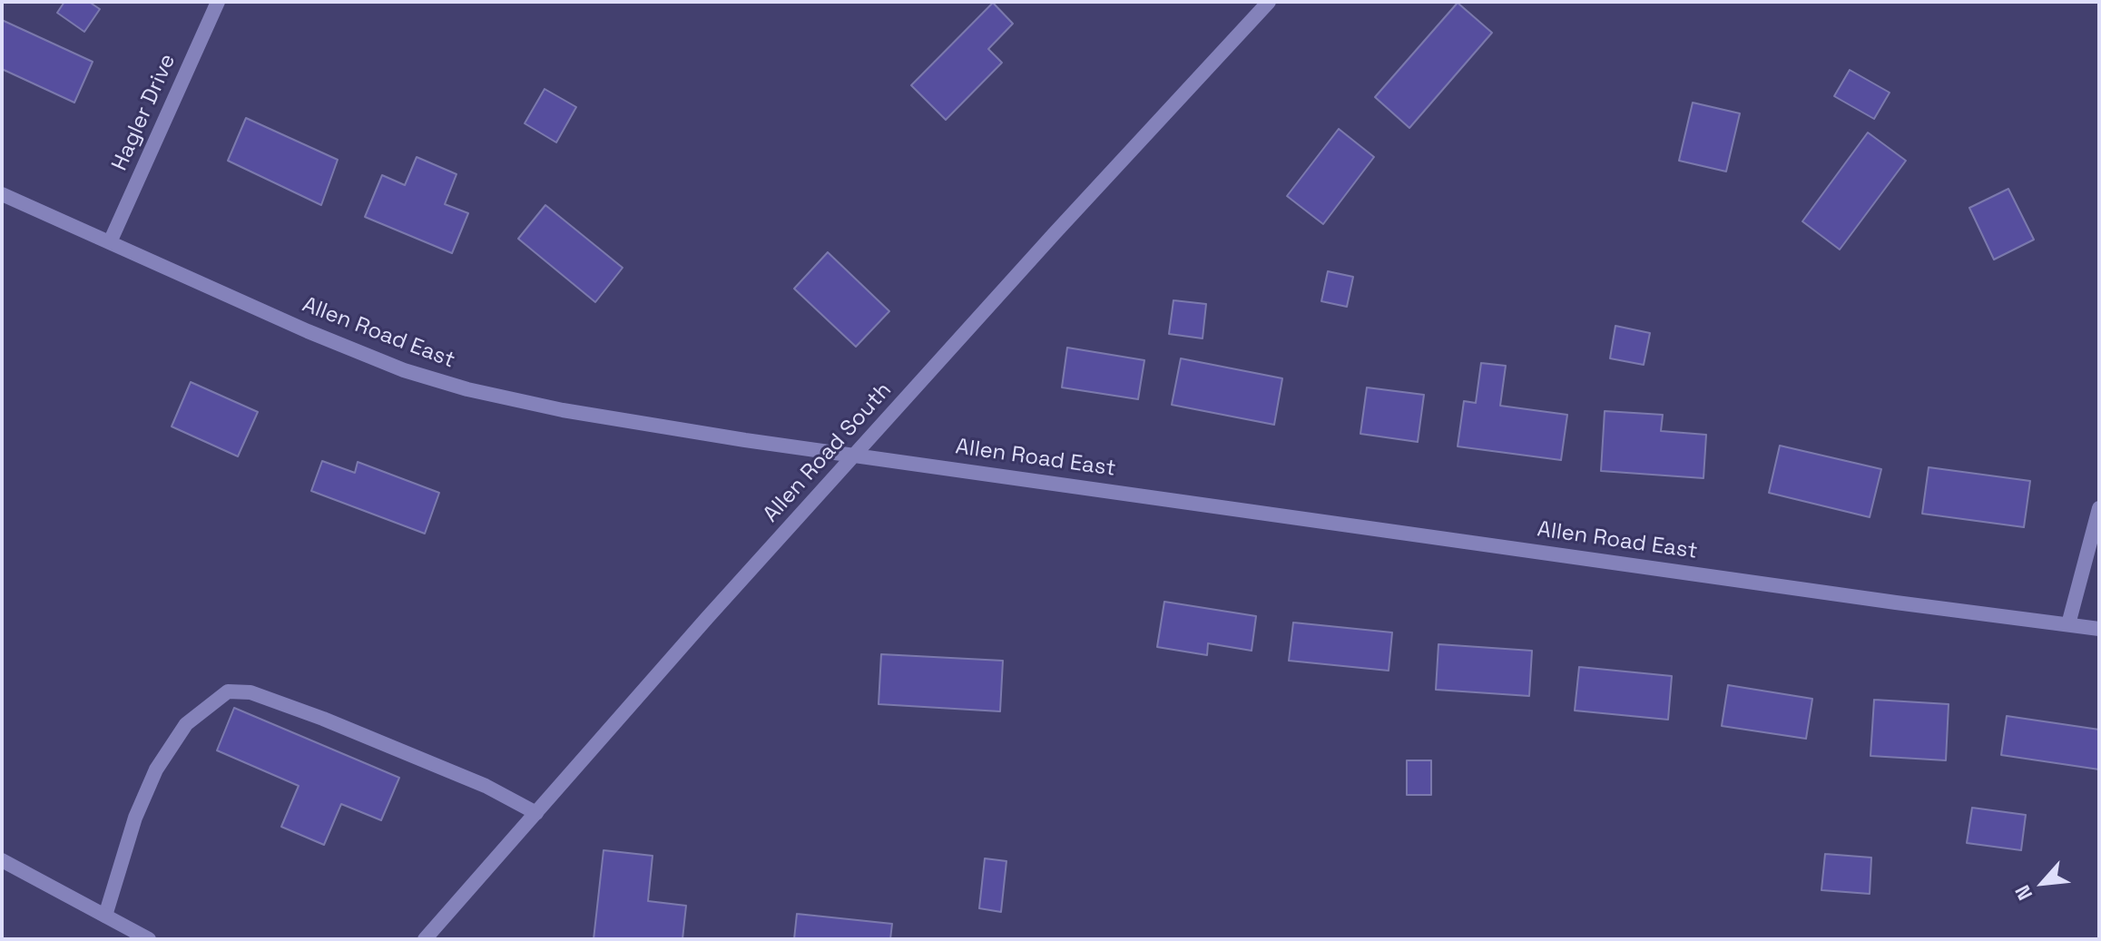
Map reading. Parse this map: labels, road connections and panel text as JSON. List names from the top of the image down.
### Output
{
  "streets": {
    "street": ["Hagler Drive", "Allen Road East", "Allen Road South"]
  },
  "crossings": [
    ["Hagler Drive", "Allen Road East"],
    ["Allen Road East", "Allen Road South"]
  ],
  "north": "bottom left"
}
